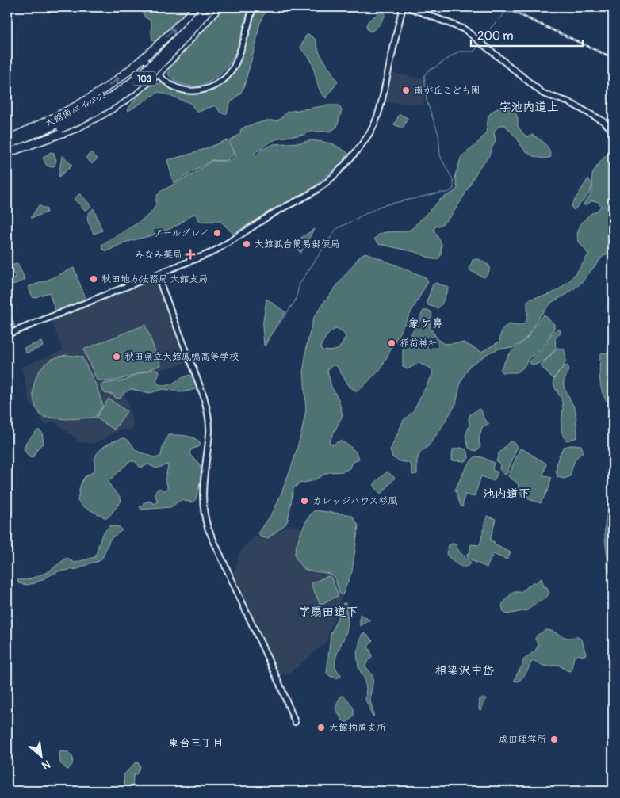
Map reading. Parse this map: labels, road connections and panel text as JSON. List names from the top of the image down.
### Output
{
  "streets": {
    "highway": ["103", "大館南バイパス"]
  },
  "districts": [
    "字池内道上",
    "象ケ鼻",
    "池内道下",
    "字扇田道下",
    "相染沢中岱",
    "東台三丁目"
  ],
  "places": {
    "other": [
      "南が丘こども園",
      "アールグレイ",
      "大館狐台簡易郵便局",
      "秋田地方法務局 大館支局",
      "稲荷神社",
      "秋田県立大館鳳鳴高等学校",
      "カレッジハウス杉風",
      "大館拘置支所",
      "成田理容所"
    ],
    "health": ["みなみ薬局"]
  },
  "scale_bar": "200 m",
  "north": "bottom right"
}
